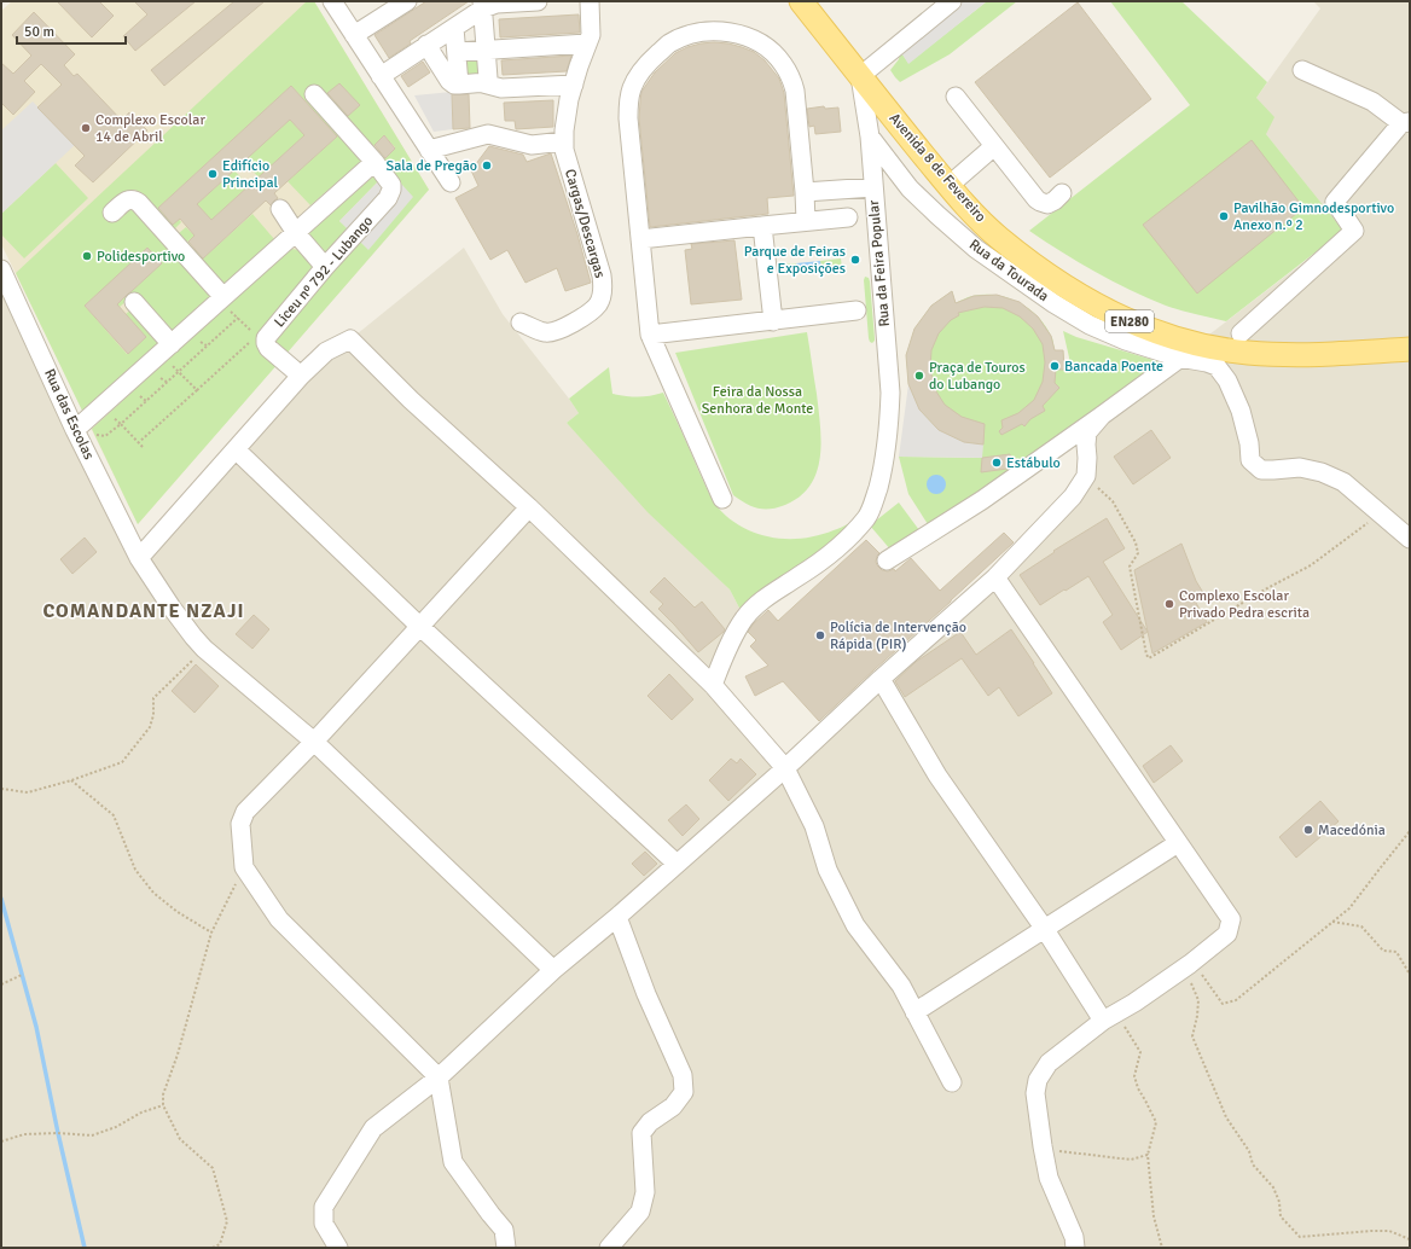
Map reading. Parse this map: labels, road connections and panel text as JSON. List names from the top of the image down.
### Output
{
  "streets": {
    "main road": ["Avenida 8 de Fevereiro", "EN280"],
    "street": [
      "Cargas/Descargas",
      "Rua da Feira Popular",
      "Rua da Tourada",
      "Liceu nº 792 - Lubango",
      "Rua das Escolas"
    ]
  },
  "crossings": [
    ["Avenida 8 de Fevereiro", "Rua da Feira Popular"],
    ["Rua da Feira Popular", "Rua da Tourada"]
  ],
  "districts": ["COMANDANTE NZAJI"],
  "parks": ["Feira da Nossa Senhora de Monte"],
  "places": [
    "Complexo Escolar 14 de Abril",
    "Sala de Pregão",
    "Edifício Principal",
    "Pavilhão Gimnodesportivo Anexo n.º 2",
    "Polidesportivo",
    "Parque de Feiras e Exposições",
    "Bancada Poente",
    "Praça de Touros do Lubango",
    "Estábulo",
    "Complexo Escolar Privado Pedra escrita",
    "Polícia de Intervenção Rápida (PIR)",
    "Macedónia"
  ],
  "scale_bar": "50 m"
}
